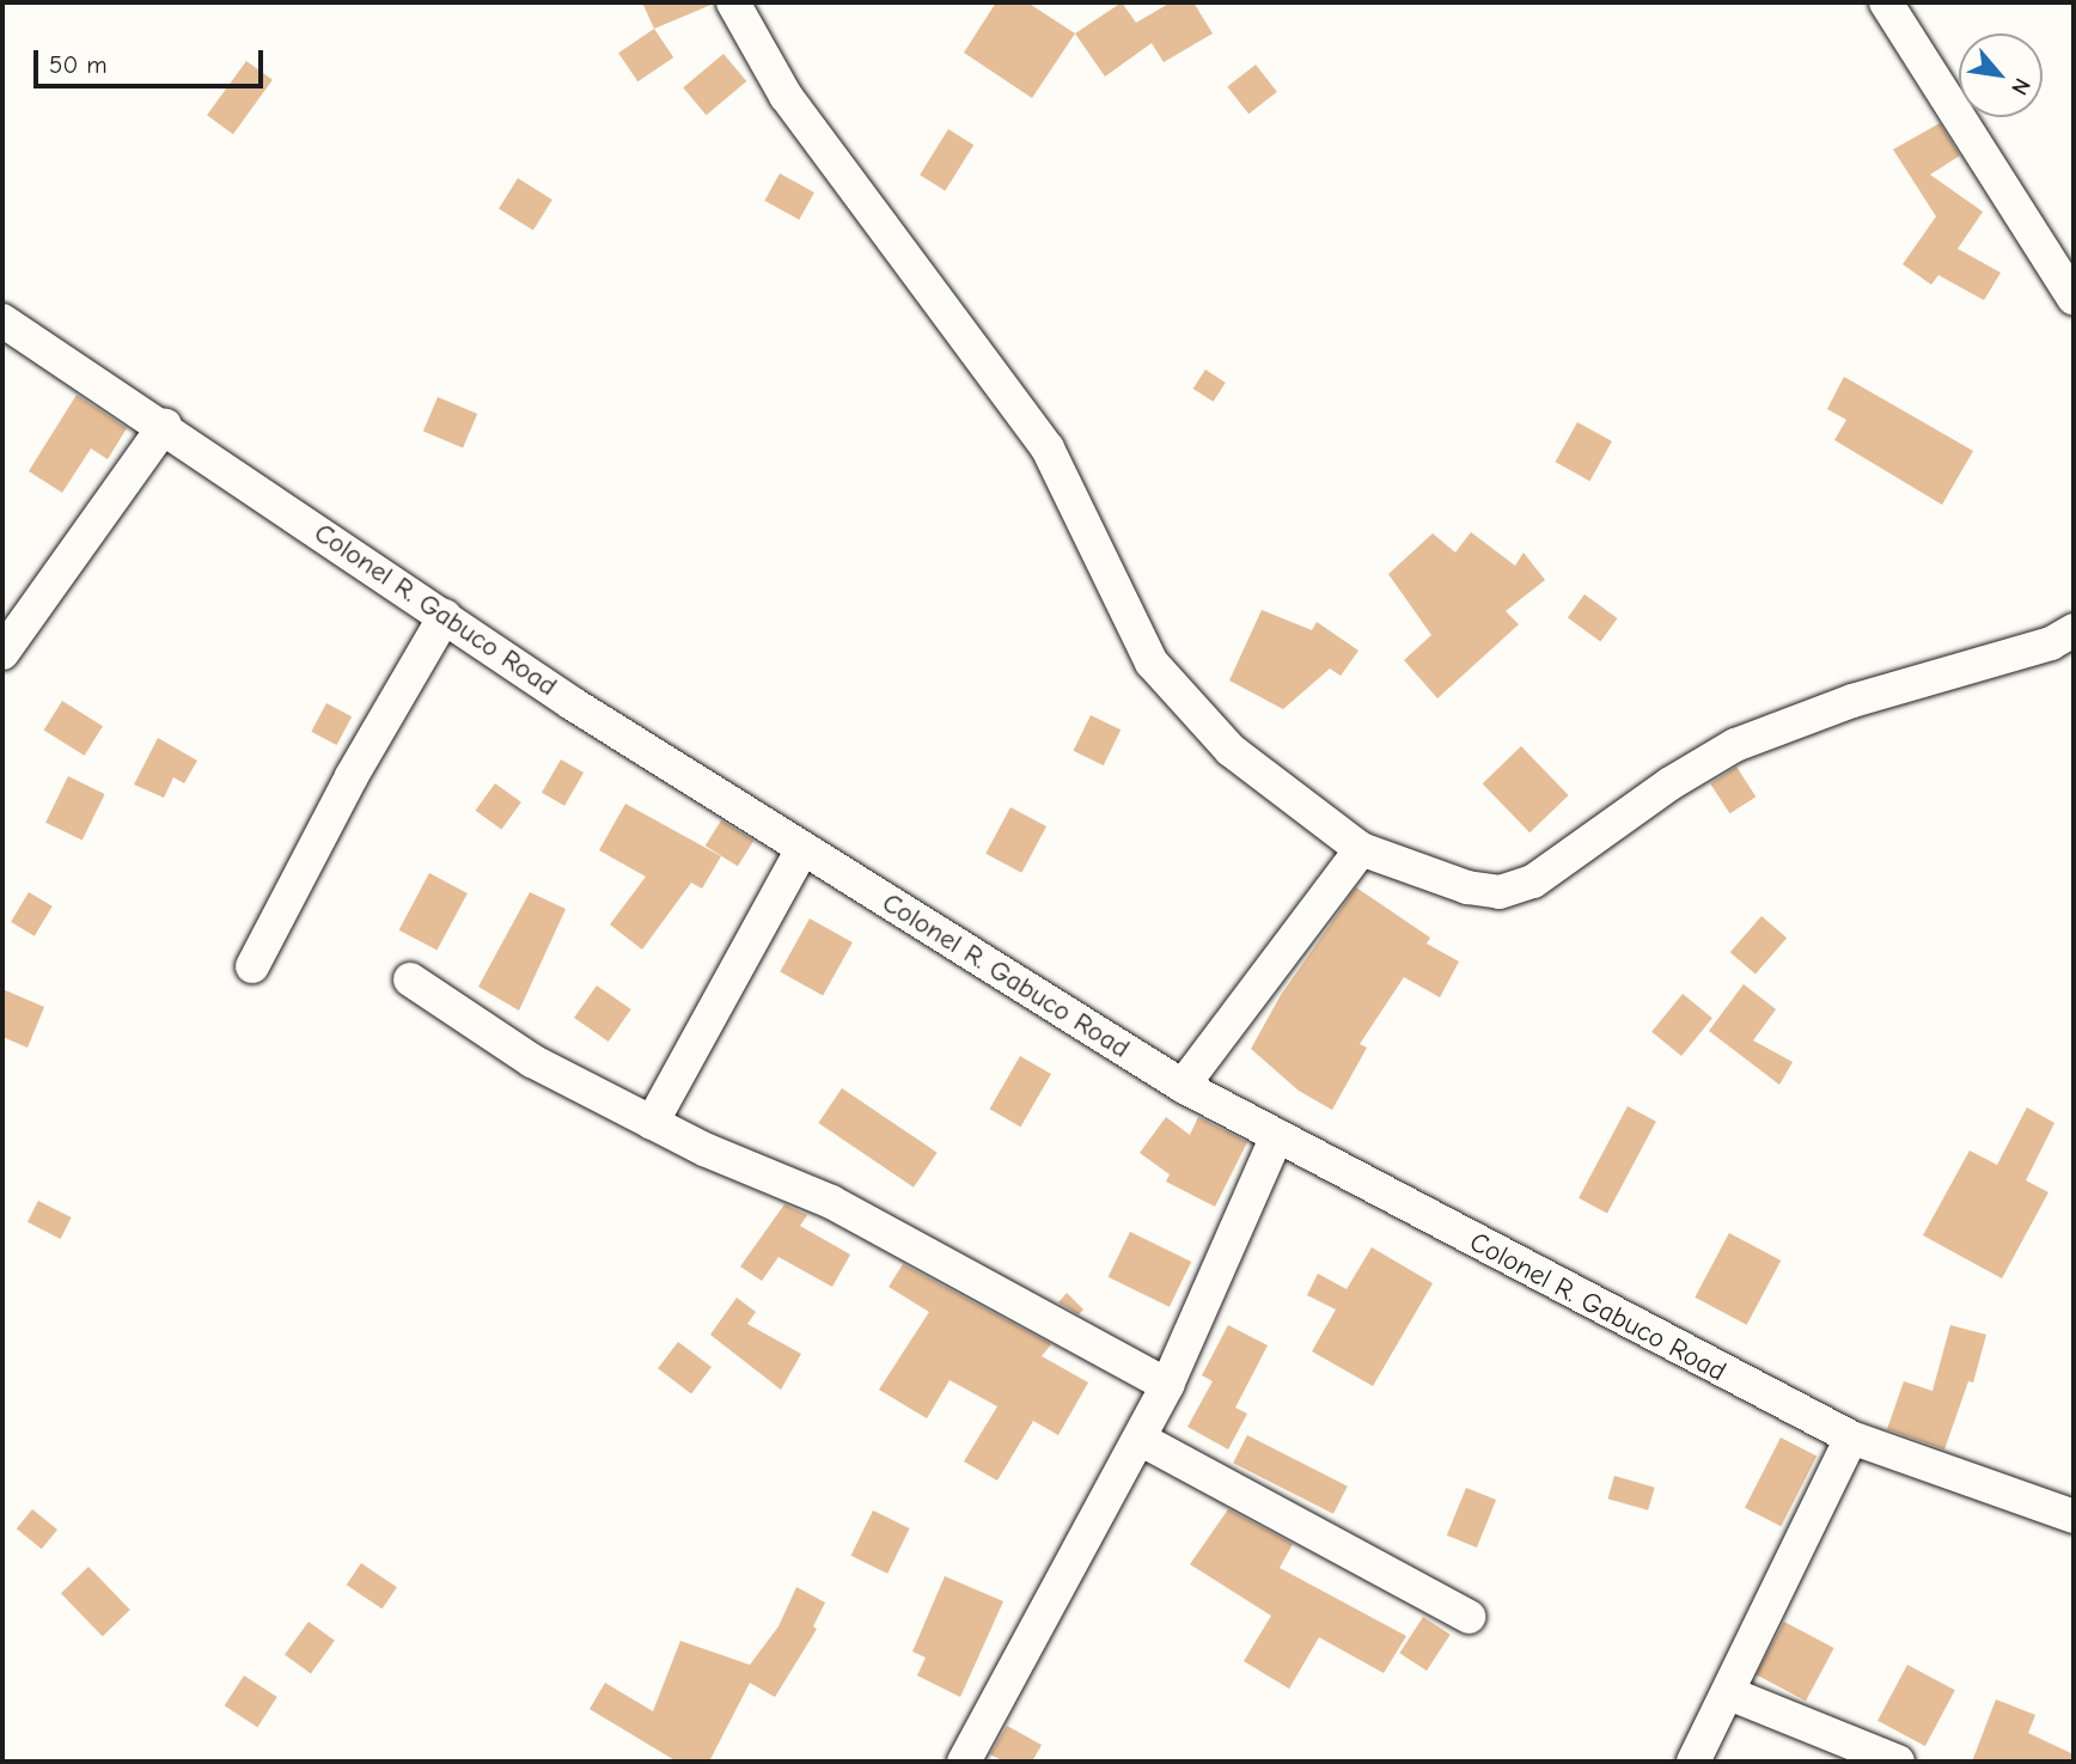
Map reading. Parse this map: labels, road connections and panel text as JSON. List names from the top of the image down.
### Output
{
  "streets": {
    "street": ["Colonel R. Gabuco Road"]
  },
  "scale_bar": "50 m",
  "north": "bottom right"
}
